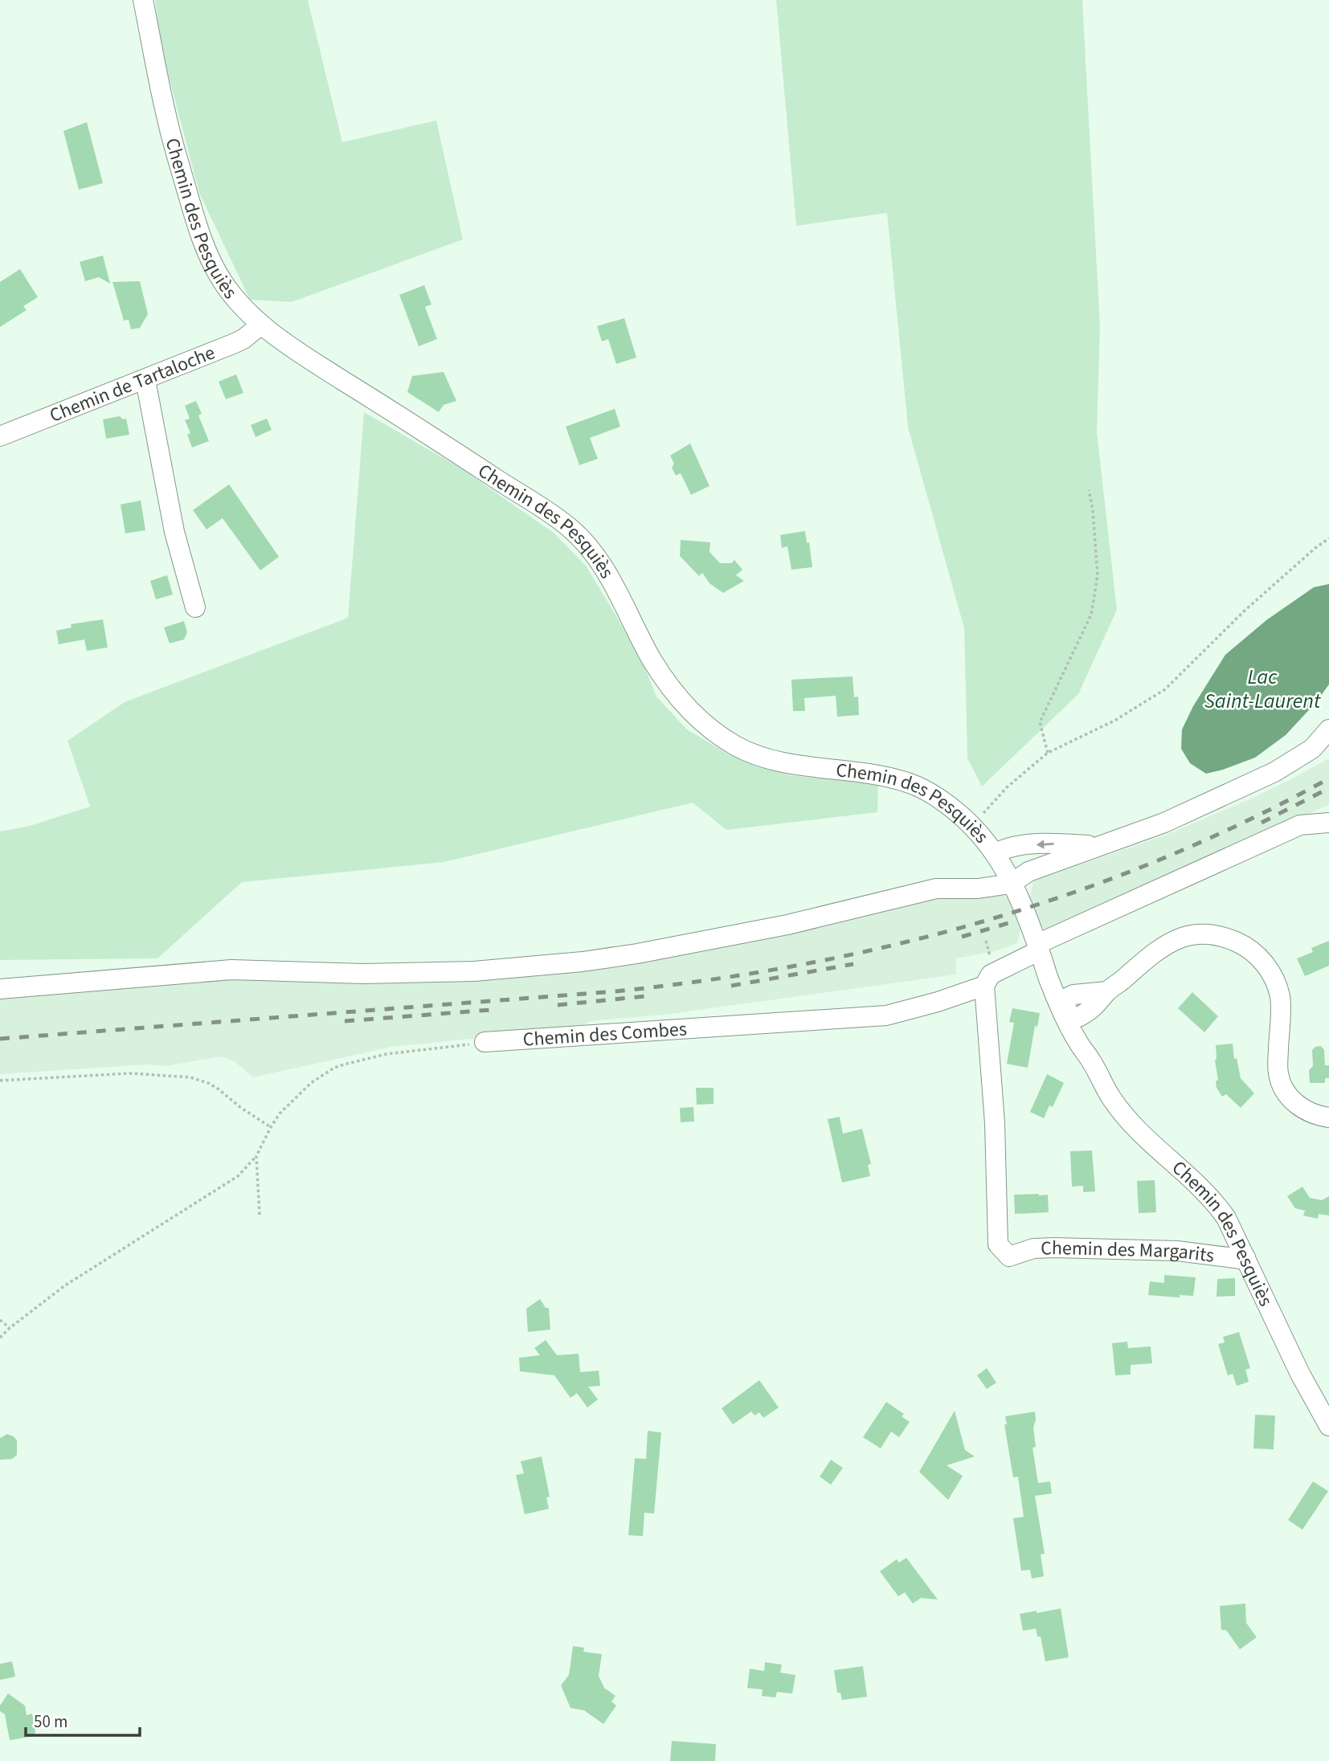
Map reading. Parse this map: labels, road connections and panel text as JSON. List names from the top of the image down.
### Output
{
  "streets": {
    "street": [
      "Chemin des Pesquiès",
      "Chemin de Tartaloche",
      "Chemin des Combes",
      "Chemin des Margarits"
    ]
  },
  "crossings": [
    ["Chemin des Pesquiès", "Chemin de Tartaloche"],
    ["Chemin des Pesquiès", "Chemin des Combes"],
    ["Chemin des Pesquiès", "Chemin des Margarits"],
    ["Chemin des Combes", "Chemin des Margarits"]
  ],
  "water": ["Lac Saint-Laurent"],
  "scale_bar": "50 m"
}
